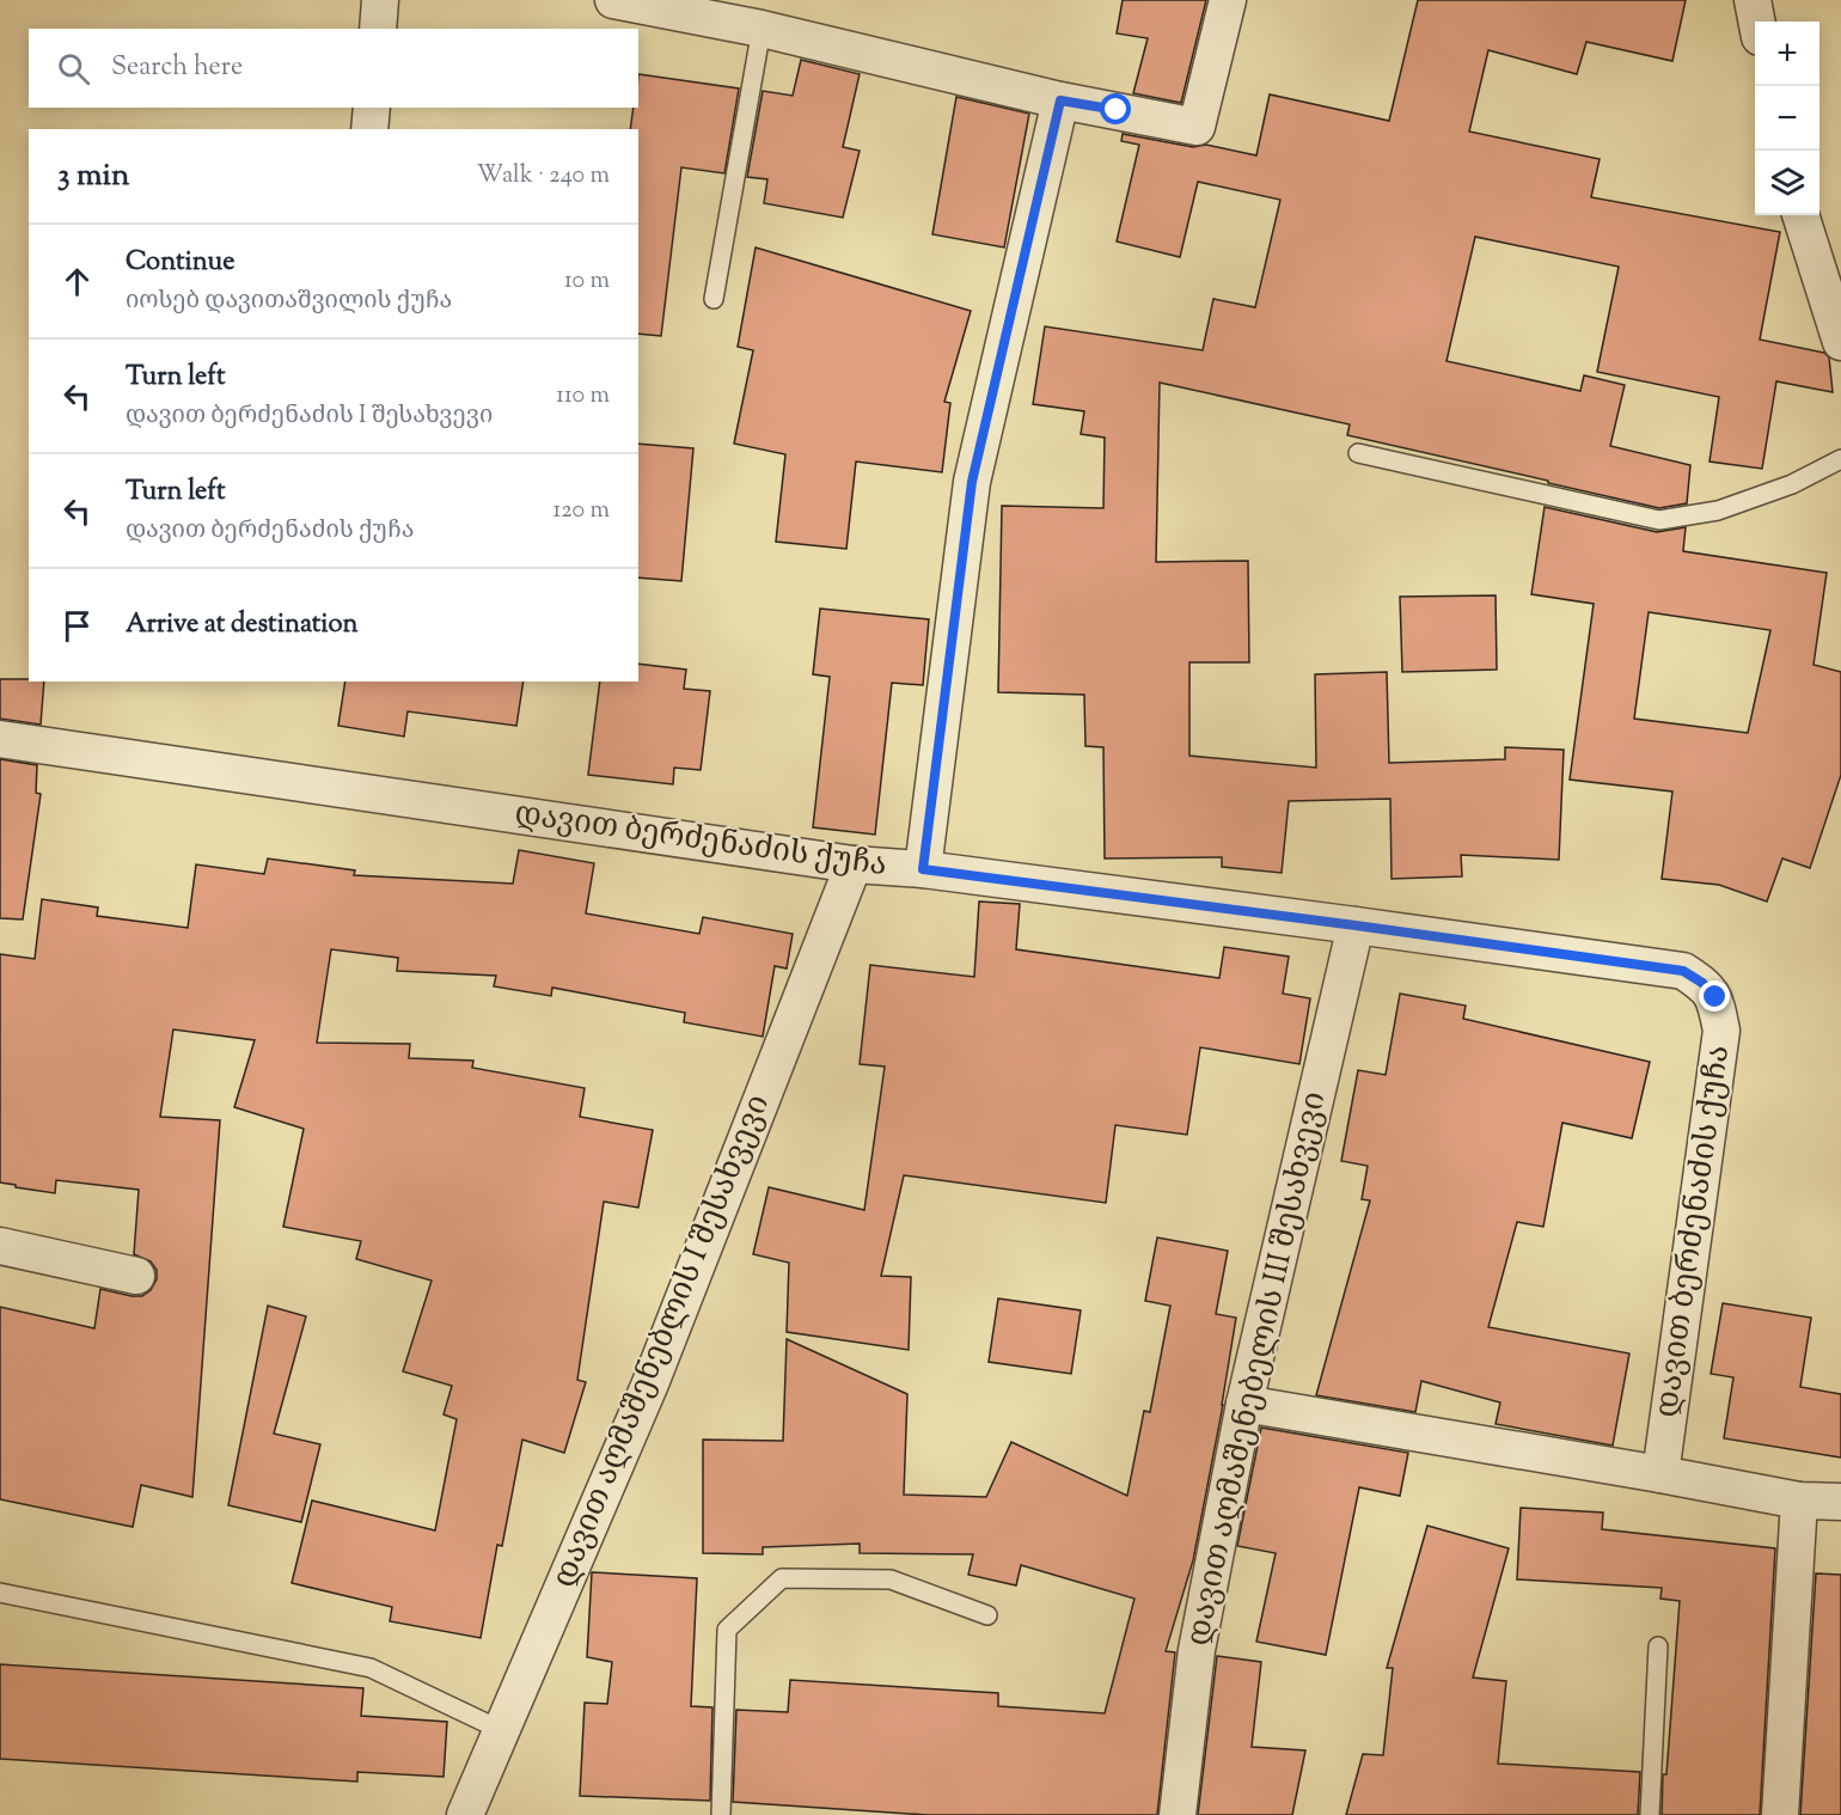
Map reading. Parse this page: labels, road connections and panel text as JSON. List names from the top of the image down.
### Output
{
  "streets": {
    "street": ["დავით ბერძენაძის ქუჩა", "დავით აღმაშენებლის I შესახვევი", "დავით აღმაშენებელის III შესახვევი"]
  },
  "crossings": [
    ["დავით ბერძენაძის ქუჩა", "დავით აღმაშენებლის I შესახვევი"],
    ["დავით ბერძენაძის ქუჩა", "დავით აღმაშენებელის III შესახვევი"]
  ],
  "page": {
    "map_buttons": ["+", "−"],
    "search": "Search here",
    "heading": ["3 min", "Walk · 240 m"],
    "list": [
      ["Continue", "იოსებ დავითაშვილის ქუჩა", "10 m"],
      ["Turn left", "დავით ბერძენაძის I შესახვევი", "110 m"],
      ["Turn left", "დავით ბერძენაძის ქუჩა", "120 m"],
      "Arrive at destination"
    ]
  }
}
